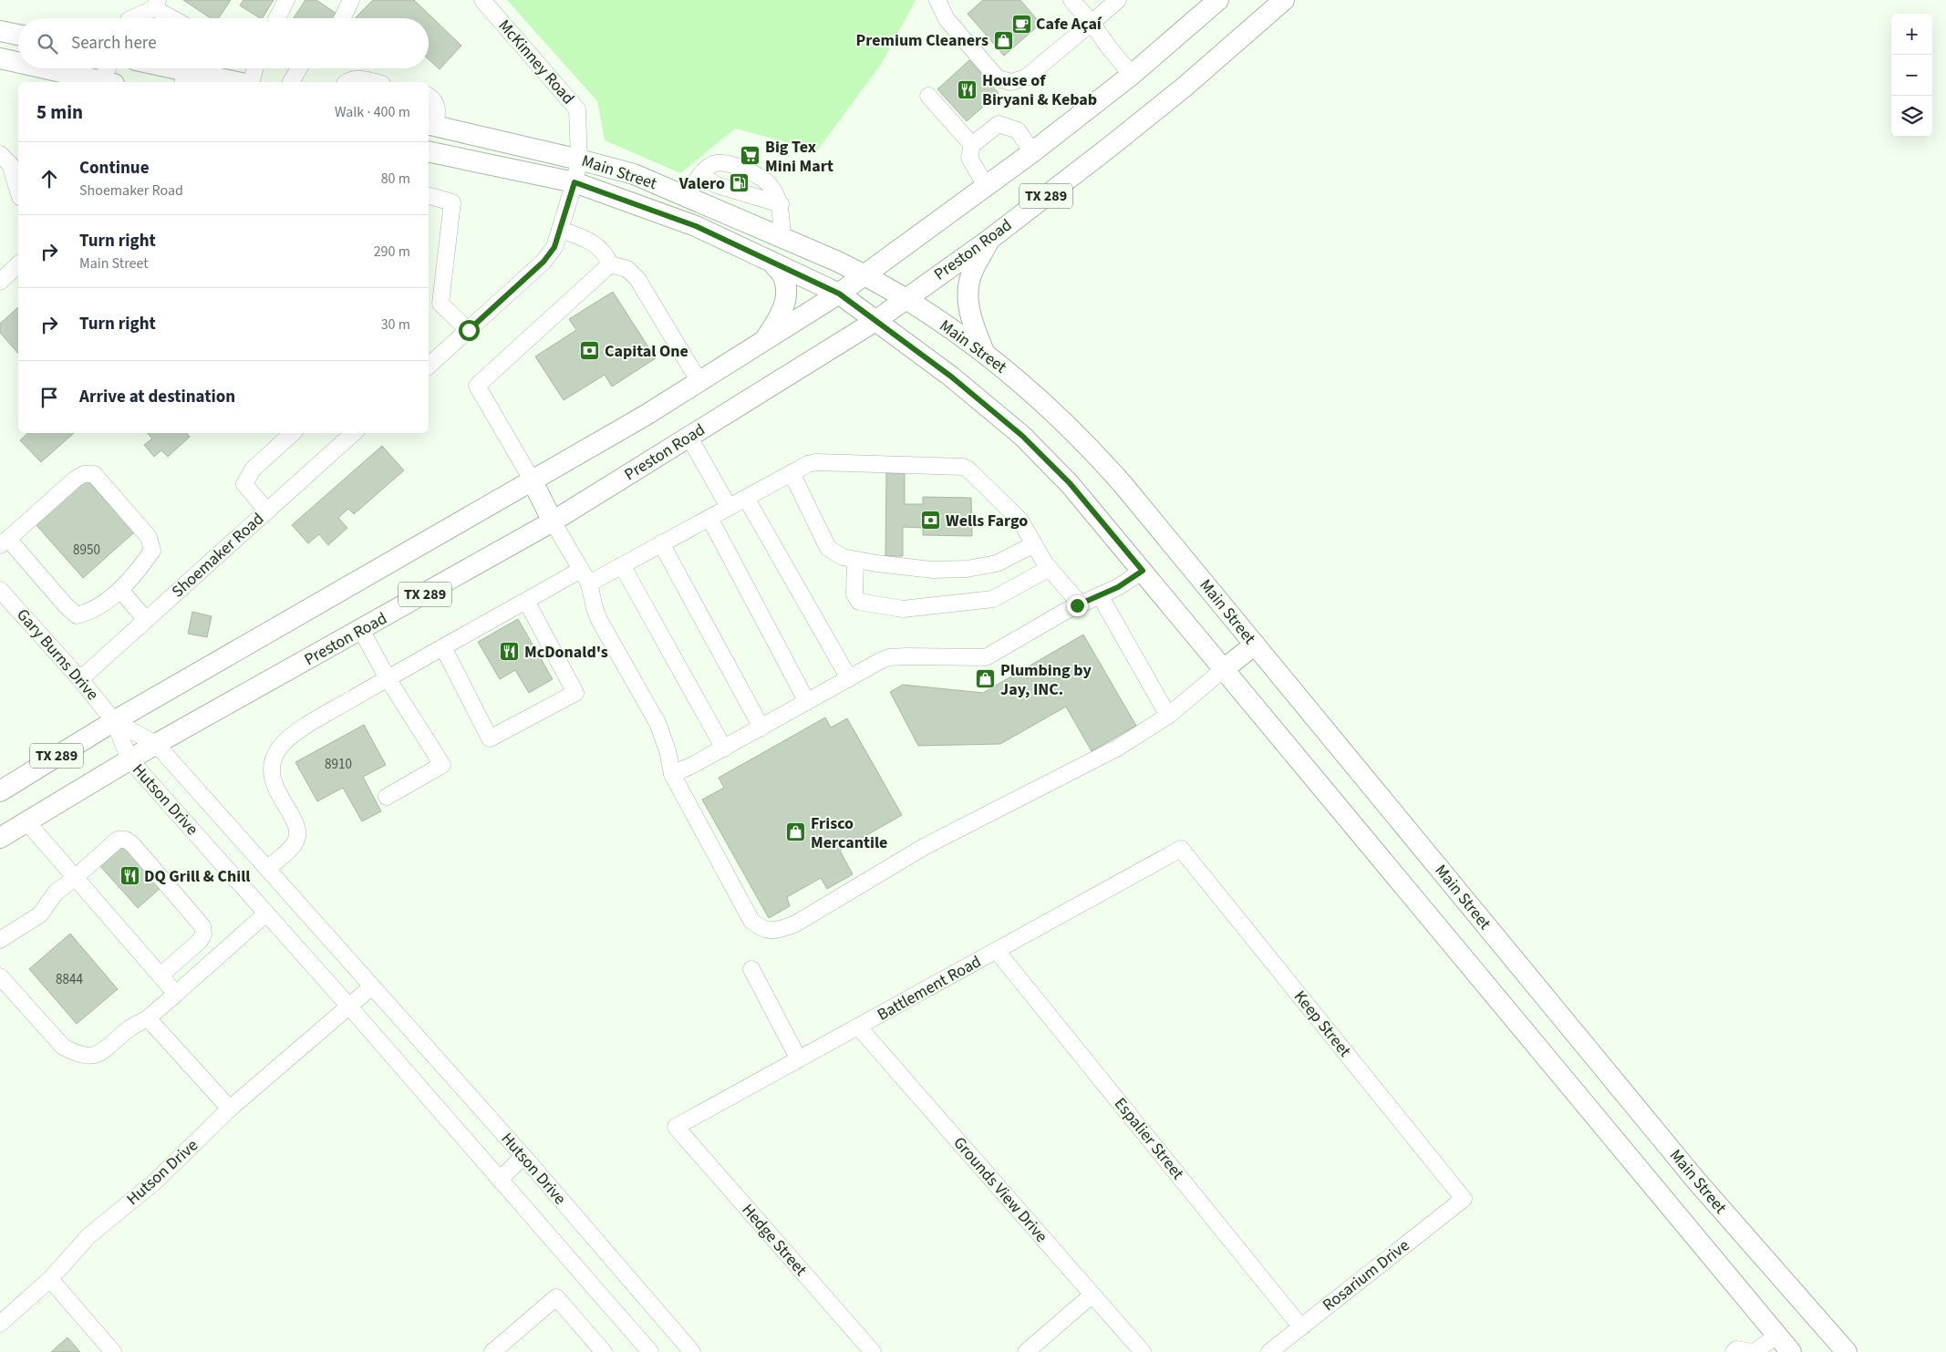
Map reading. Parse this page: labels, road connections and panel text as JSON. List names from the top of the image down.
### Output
{
  "streets": {
    "main road": ["Main Street", "TX 289", "Preston Road"],
    "street": [
      "McKinney Road",
      "Shoemaker Road",
      "Gary Burns Drive",
      "Hutson Drive",
      "Battlement Road",
      "Keep Street",
      "Espalier Street",
      "Grounds View Drive",
      "Hedge Street",
      "Rosarium Drive"
    ]
  },
  "crossings": [
    ["McKinney Road", "Main Street"],
    ["Main Street", "TX 289"],
    ["Main Street", "Preston Road"],
    ["TX 289", "Gary Burns Drive"],
    ["TX 289", "Hutson Drive"],
    ["Preston Road", "Hutson Drive"],
    ["Shoemaker Road", "Gary Burns Drive"],
    ["Gary Burns Drive", "Hutson Drive"],
    ["Battlement Road", "Keep Street"],
    ["Battlement Road", "Espalier Street"],
    ["Battlement Road", "Grounds View Drive"],
    ["Battlement Road", "Hedge Street"],
    ["Keep Street", "Rosarium Drive"],
    ["Espalier Street", "Rosarium Drive"]
  ],
  "places": {
    "cafe": ["Cafe Açaí"],
    "shop": ["Premium Cleaners", "Plumbing by Jay, INC.", "Frisco Mercantile"],
    "restaurant": ["House of Biryani & Kebab", "McDonald's", "DQ Grill & Chill"],
    "supermarket": ["Big Tex Mini Mart"],
    "fuel station": ["Valero"],
    "bank": ["Capital One", "Wells Fargo"]
  },
  "house_numbers": ["8950", "8910", "8844"],
  "page": {
    "map_buttons": ["+", "−"],
    "search": "Search here",
    "heading": ["5 min", "Walk · 400 m"],
    "list": [
      ["Continue", "Shoemaker Road", "80 m"],
      ["Turn right", "Main Street", "290 m"],
      ["Turn right", "30 m"],
      "Arrive at destination"
    ]
  }
}
